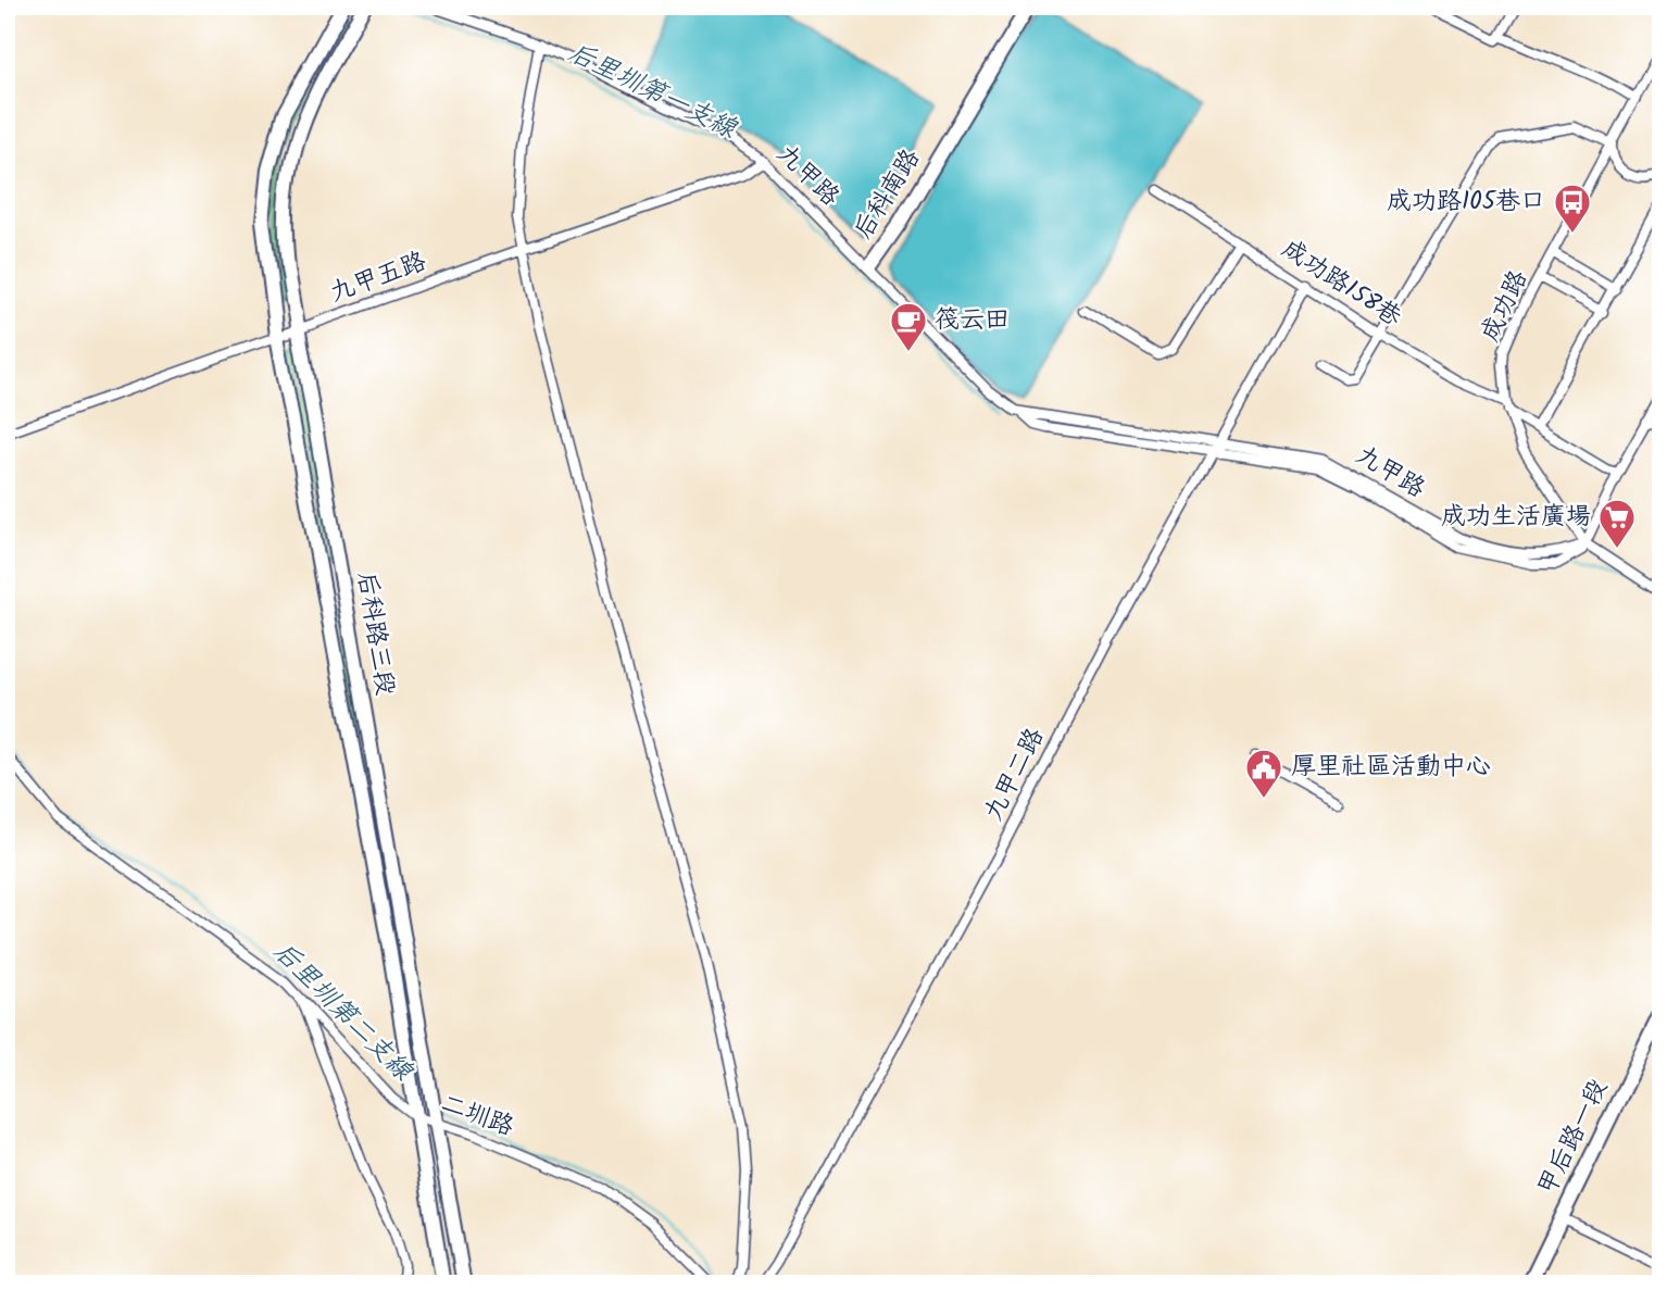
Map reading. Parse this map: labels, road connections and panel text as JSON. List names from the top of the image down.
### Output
{
  "streets": {
    "street": [
      "九甲路",
      "后科南路",
      "九甲五路",
      "成功路158巷",
      "成功路",
      "后科路三段",
      "九甲二路",
      "二圳路",
      "甲后路一段"
    ]
  },
  "crossings": [
    ["九甲路", "后科南路"],
    ["九甲路", "九甲五路"],
    ["九甲路", "成功路"],
    ["九甲路", "九甲二路"],
    ["九甲五路", "后科路三段"],
    ["成功路158巷", "成功路"],
    ["成功路158巷", "九甲二路"],
    ["后科路三段", "二圳路"]
  ],
  "water": ["后里圳第一支線", "后里圳第二支線"],
  "places": {
    "bus stop": ["成功路105巷口"],
    "cafe": ["筏云田"],
    "supermarket": ["成功生活廣場"],
    "public building": ["厚里社區活動中心"]
  }
}
